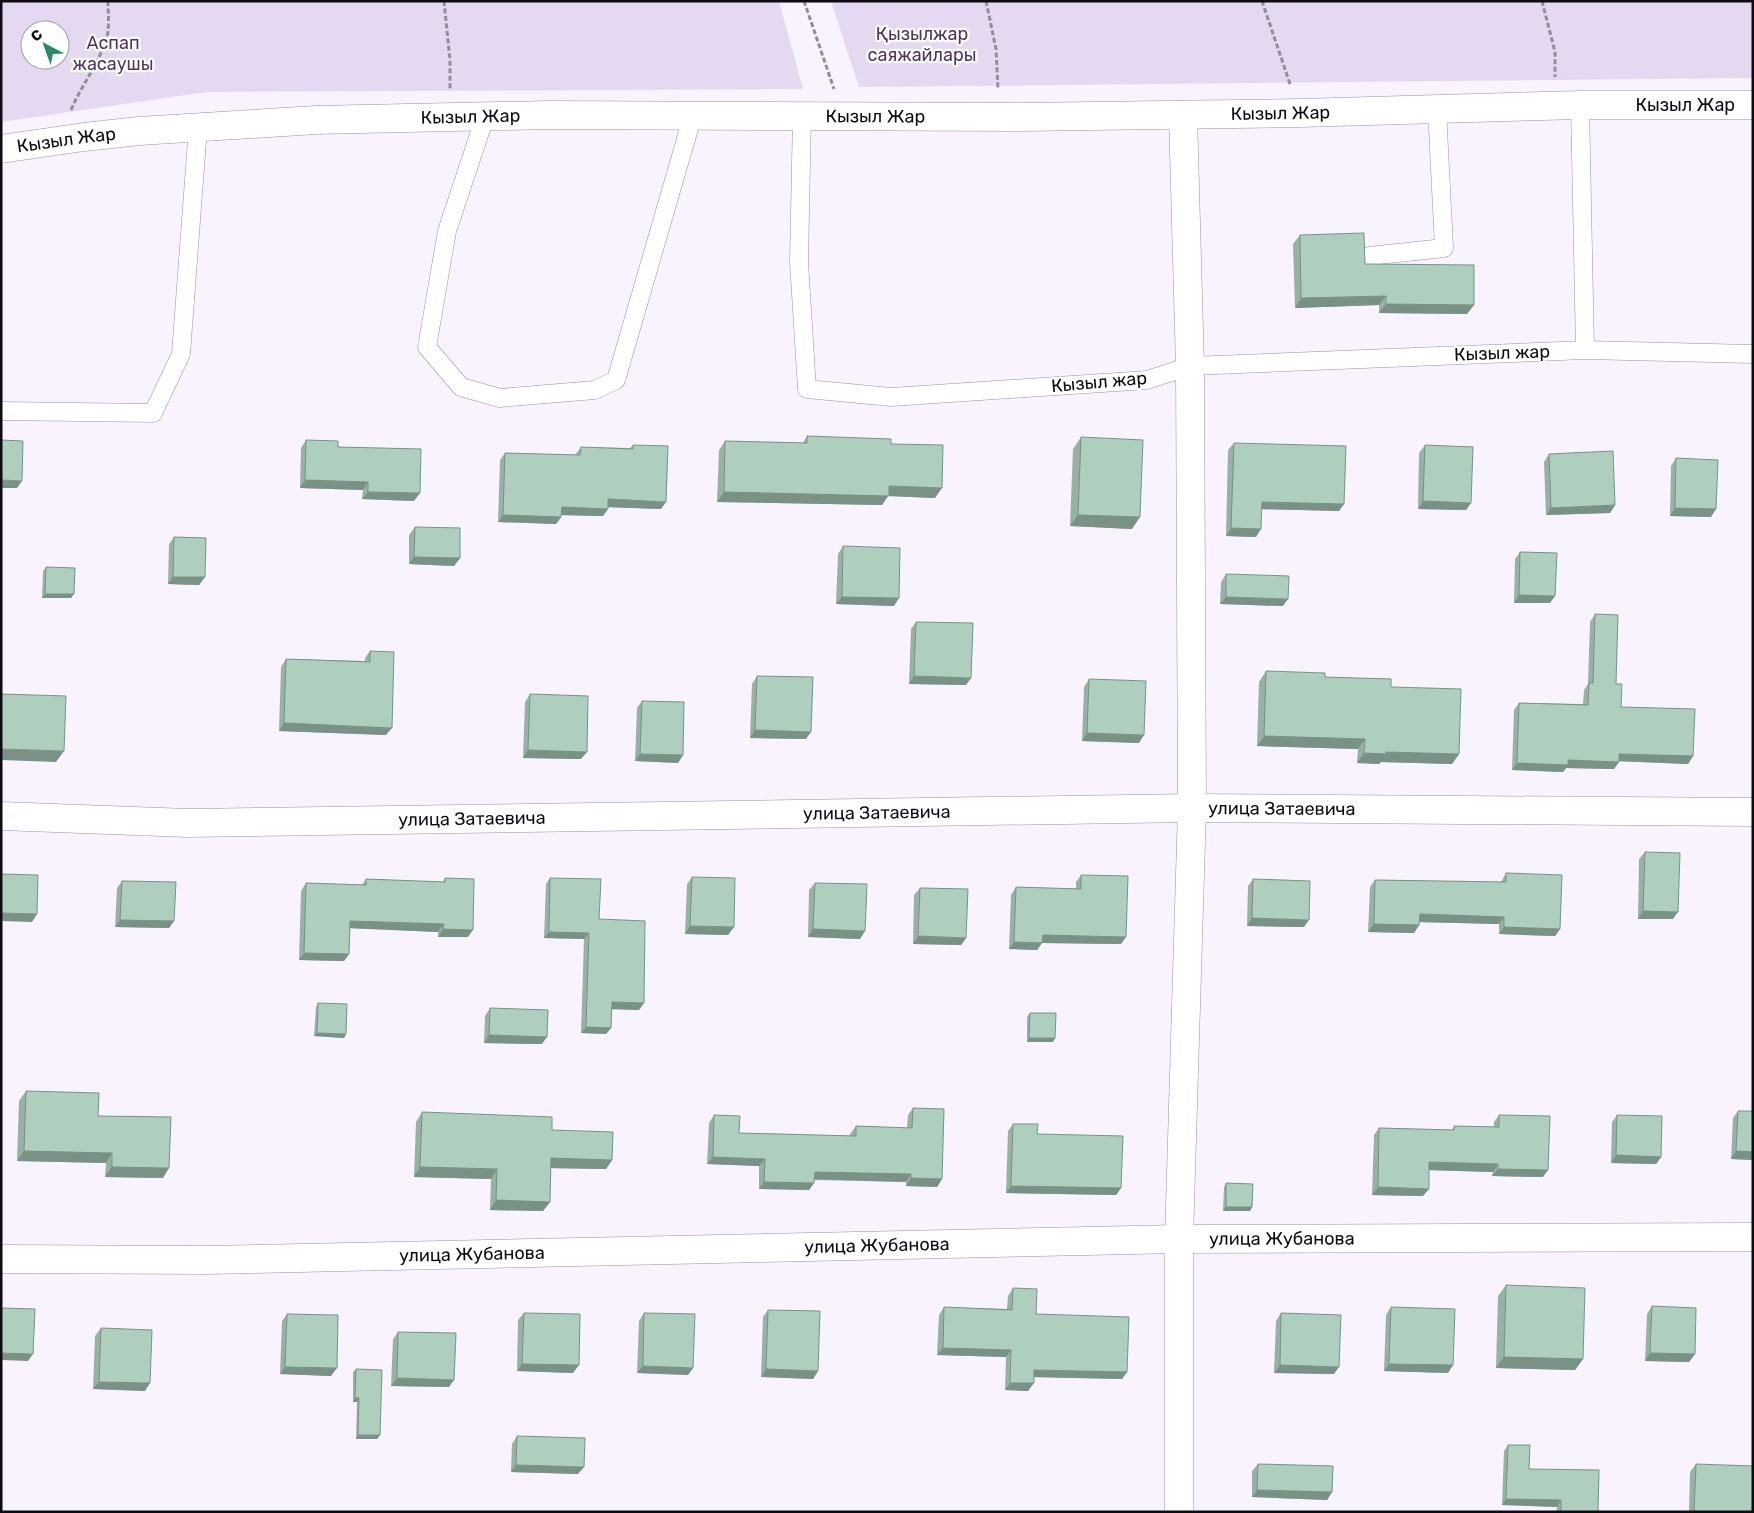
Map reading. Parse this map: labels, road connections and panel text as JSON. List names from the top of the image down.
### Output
{
  "streets": {
    "street": ["Кызыл Жар", "улица Затаевича", "улица Жубанова"],
    "lane": ["Кызыл жар"]
  },
  "crossings": [
    ["Кызыл Жар", "Кызыл жар"]
  ],
  "parks": ["Қызылжар саяжайлары", "Аспап жасаушы"],
  "north": "top left"
}
